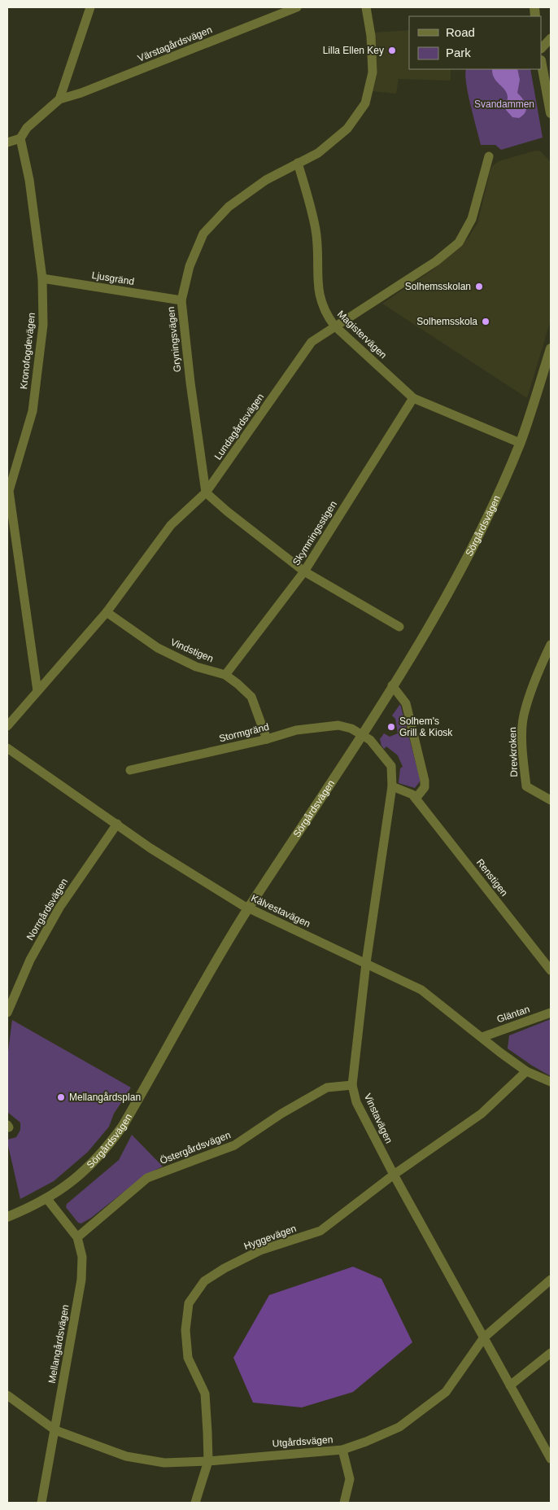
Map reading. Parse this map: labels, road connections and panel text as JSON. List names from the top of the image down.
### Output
{
  "streets": {
    "street": [
      "Värstagårdsvägen",
      "Ljusgränd",
      "Magistervägen",
      "Gryningsvägen",
      "Kronofogdevägen",
      "Lundagårdsvägen",
      "Sörgårdsvägen",
      "Skymningsstigen",
      "Vindstigen",
      "Stormgränd",
      "Drevkroken",
      "Renstigen",
      "Norrgårdsvägen",
      "Kälvestavägen",
      "Gläntan",
      "Vinstavägen",
      "Östergårdsvägen",
      "Hyggevägen",
      "Mellangårdsvägen",
      "Utgårdsvägen"
    ]
  },
  "crossings": [
    ["Ljusgränd", "Gryningsvägen"],
    ["Ljusgränd", "Kronofogdevägen"],
    ["Magistervägen", "Gryningsvägen"],
    ["Magistervägen", "Lundagårdsvägen"],
    ["Magistervägen", "Sörgårdsvägen"],
    ["Magistervägen", "Skymningsstigen"],
    ["Gryningsvägen", "Lundagårdsvägen"],
    ["Kronofogdevägen", "Lundagårdsvägen"],
    ["Lundagårdsvägen", "Vindstigen"],
    ["Sörgårdsvägen", "Stormgränd"],
    ["Sörgårdsvägen", "Kälvestavägen"],
    ["Sörgårdsvägen", "Vinstavägen"],
    ["Sörgårdsvägen", "Mellangårdsvägen"],
    ["Skymningsstigen", "Vindstigen"],
    ["Vindstigen", "Stormgränd"],
    ["Stormgränd", "Vinstavägen"],
    ["Renstigen", "Vinstavägen"],
    ["Norrgårdsvägen", "Kälvestavägen"],
    ["Kälvestavägen", "Gläntan"],
    ["Kälvestavägen", "Vinstavägen"],
    ["Kälvestavägen", "Hyggevägen"],
    ["Vinstavägen", "Östergårdsvägen"],
    ["Vinstavägen", "Hyggevägen"],
    ["Vinstavägen", "Utgårdsvägen"],
    ["Östergårdsvägen", "Mellangårdsvägen"],
    ["Hyggevägen", "Utgårdsvägen"],
    ["Mellangårdsvägen", "Utgårdsvägen"]
  ],
  "parks": ["Svandammen"],
  "places": [
    "Lilla Ellen Key",
    "Solhemsskolan",
    "Solhemsskola",
    "Solhem's Grill & Kiosk",
    "Mellangårdsplan"
  ],
  "legend": ["Road", "Park"]
}
